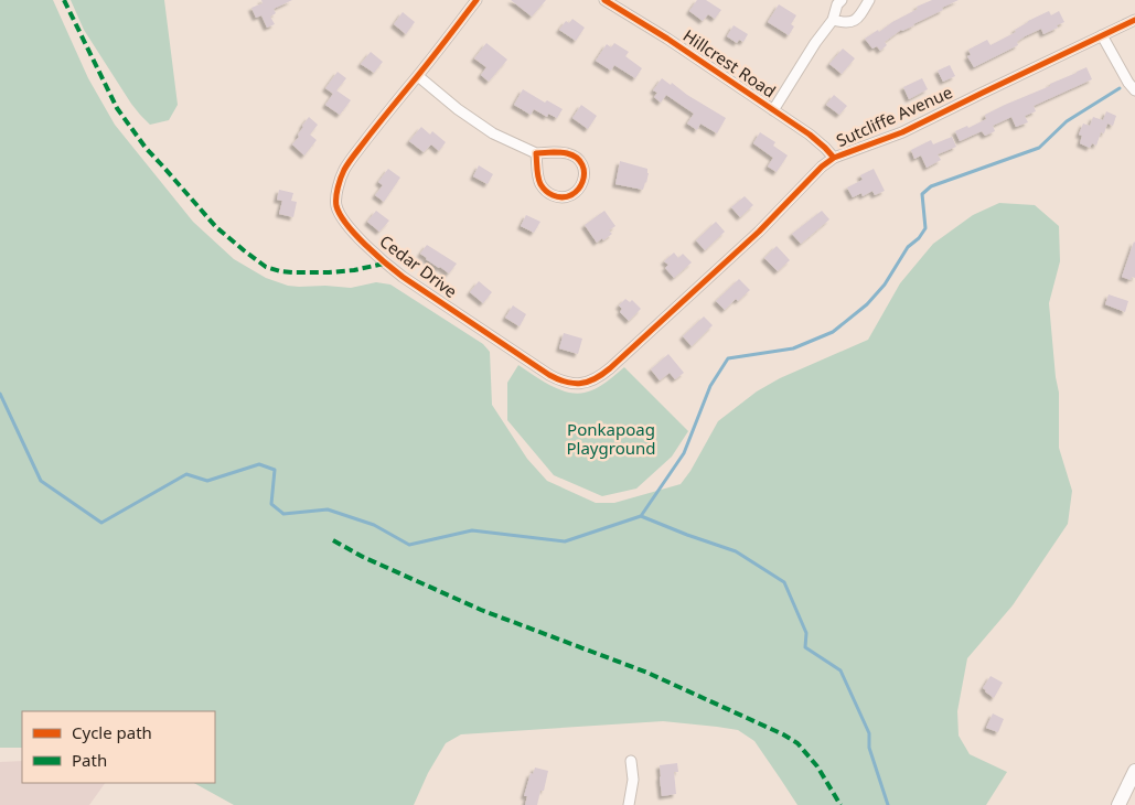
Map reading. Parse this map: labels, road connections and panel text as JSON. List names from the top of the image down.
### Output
{
  "streets": {
    "street": ["Hillcrest Road", "Sutcliffe Avenue", "Cedar Drive"]
  },
  "crossings": [
    ["Hillcrest Road", "Sutcliffe Avenue"],
    ["Sutcliffe Avenue", "Cedar Drive"]
  ],
  "parks": ["Ponkapoag Playground"],
  "legend": ["Cycle path", "Path"]
}
